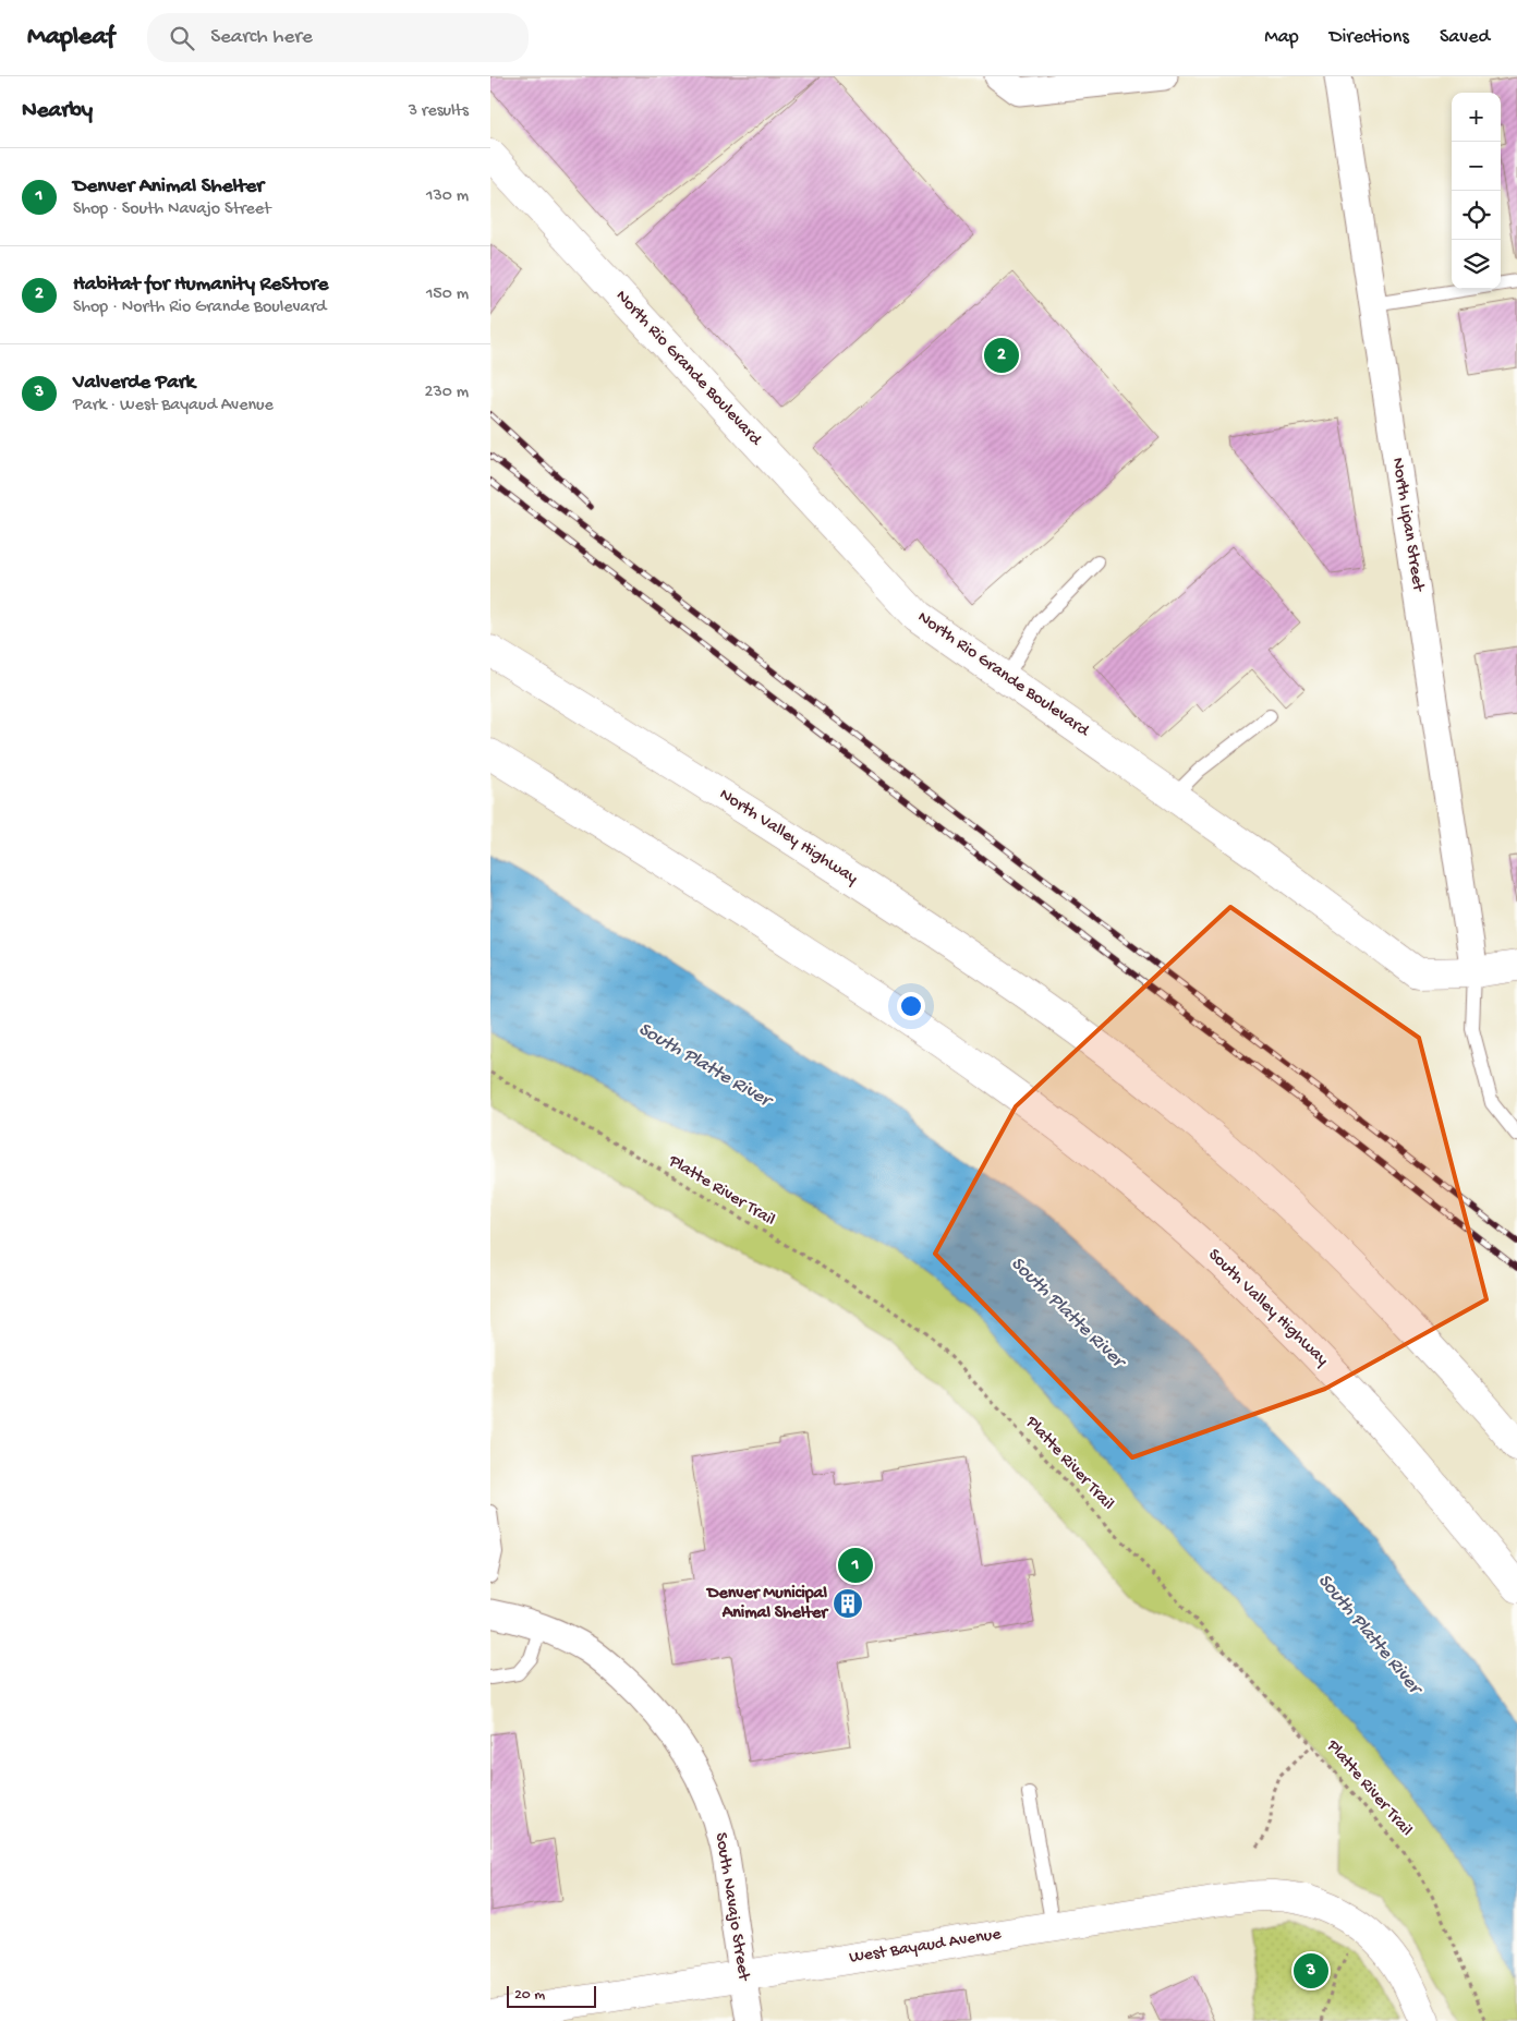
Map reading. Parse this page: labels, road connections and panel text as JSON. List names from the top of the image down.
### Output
{
  "streets": {
    "main road": [
      "North Rio Grande Boulevard",
      "North Valley Highway",
      "South Valley Highway",
      "West Bayaud Avenue"
    ],
    "street": ["North Lipan Street", "South Navajo Street"],
    "path": ["Platte River Trail"]
  },
  "crossings": [
    ["North Rio Grande Boulevard", "North Lipan Street"],
    ["South Navajo Street", "West Bayaud Avenue"]
  ],
  "water": ["South Platte River"],
  "places": {
    "building": ["Denver Municipal Animal Shelter"]
  },
  "scale_bar": "20 m",
  "page": {
    "header": "Mapleaf",
    "search": "Search here",
    "nav": ["Map", "Directions", "Saved"],
    "heading": ["Nearby", "3 results"],
    "map_buttons": ["+", "−"],
    "list": [
      {
        "mark": "1",
        "name": "Denver Animal Shelter",
        "note": "Shop · South Navajo Street",
        "value": "130 m"
      },
      {
        "mark": "2",
        "name": "Habitat for Humanity ReStore",
        "note": "Shop · North Rio Grande Boulevard",
        "value": "150 m"
      },
      {
        "mark": "3",
        "name": "Valverde Park",
        "note": "Park · West Bayaud Avenue",
        "value": "230 m"
      }
    ],
    "pins": ["2", "1", "3"],
    "scale": "20 m"
  }
}
